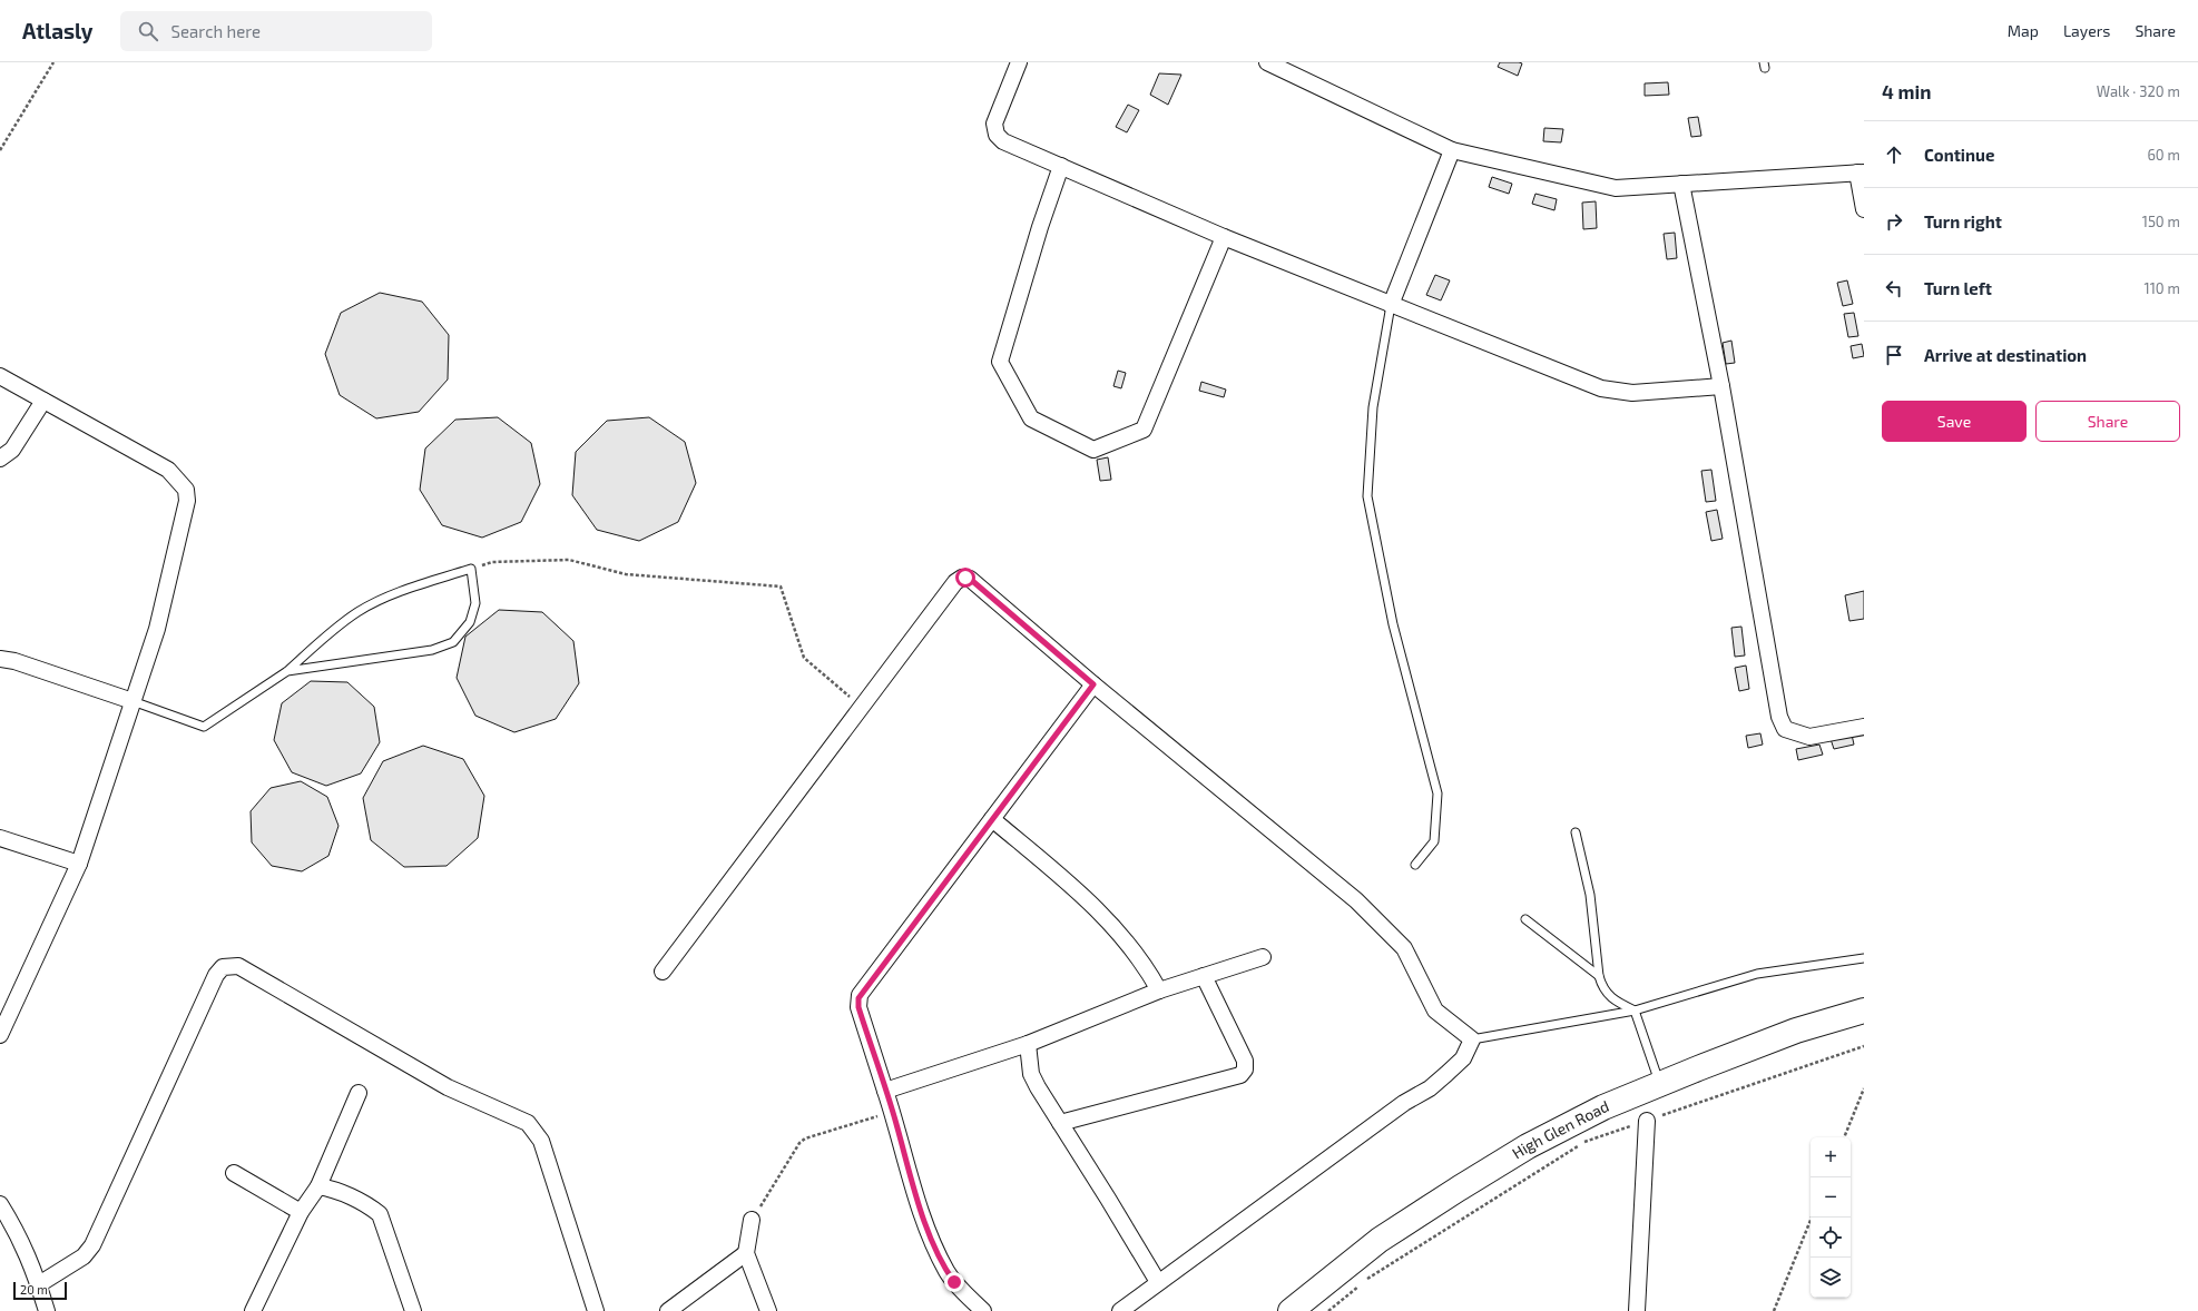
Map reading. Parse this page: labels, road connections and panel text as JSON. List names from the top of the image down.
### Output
{
  "streets": {
    "main road": ["High Glen Road"]
  },
  "scale_bar": "20 m",
  "page": {
    "header": "Atlasly",
    "search": "Search here",
    "nav": ["Map", "Layers", "Share"],
    "heading": ["4 min", "Walk · 320 m"],
    "list": [
      ["Continue", "60 m"],
      ["Turn right", "150 m"],
      ["Turn left", "110 m"],
      "Arrive at destination"
    ],
    "buttons": ["Save", "Share"],
    "map_buttons": ["+", "−"],
    "scale": "20 m"
  }
}
